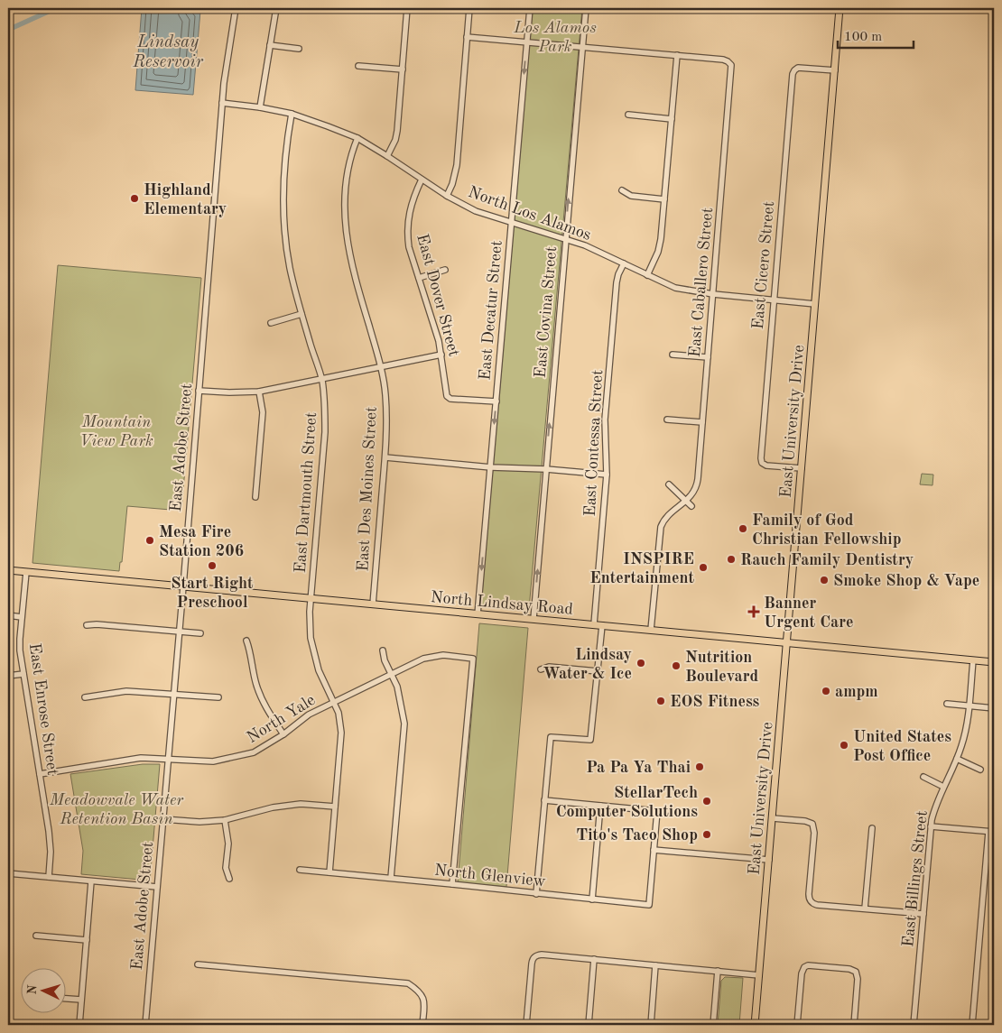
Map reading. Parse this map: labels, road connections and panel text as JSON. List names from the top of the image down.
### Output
{
  "streets": {
    "main road": ["East University Drive", "North Lindsay Road"],
    "street": [
      "North Los Alamos",
      "East Cicero Street",
      "East Caballero Street",
      "East Dover Street",
      "East Decatur Street",
      "East Covina Street",
      "East Contessa Street",
      "East Adobe Street",
      "East Des Moines Street",
      "East Dartmouth Street",
      "East Enrose Street",
      "North Yale",
      "North Glenview",
      "East Billings Street"
    ]
  },
  "crossings": [
    ["North Los Alamos", "East Cicero Street"],
    ["North Los Alamos", "East Caballero Street"],
    ["North Los Alamos", "East Dover Street"],
    ["North Los Alamos", "East Decatur Street"],
    ["North Los Alamos", "East Covina Street"],
    ["North Los Alamos", "East University Drive"],
    ["North Los Alamos", "East Contessa Street"],
    ["North Los Alamos", "East Adobe Street"],
    ["North Los Alamos", "East Des Moines Street"],
    ["North Los Alamos", "East Dartmouth Street"],
    ["East Cicero Street", "East University Drive"],
    ["East Caballero Street", "North Lindsay Road"],
    ["East Dover Street", "East Decatur Street"],
    ["East Decatur Street", "North Lindsay Road"],
    ["East Covina Street", "North Lindsay Road"],
    ["East University Drive", "North Lindsay Road"],
    ["East Contessa Street", "North Lindsay Road"],
    ["East Adobe Street", "North Lindsay Road"],
    ["East Adobe Street", "North Yale"],
    ["East Des Moines Street", "North Lindsay Road"],
    ["East Dartmouth Street", "North Lindsay Road"],
    ["East Dartmouth Street", "North Yale"],
    ["East Dartmouth Street", "North Glenview"],
    ["North Lindsay Road", "East Enrose Street"],
    ["North Lindsay Road", "East Billings Street"],
    ["East Enrose Street", "North Yale"],
    ["North Yale", "North Glenview"]
  ],
  "one_way": ["East Decatur Street", "East Covina Street"],
  "water": ["Lindsay Reservoir"],
  "parks": ["Los Alamos Park", "Mountain View Park", "Meadowvale Water Retention Basin"],
  "places": {
    "other": [
      "Highland Elementary",
      "Family of God Christian Fellowship",
      "Mesa Fire Station 206",
      "Rauch Family Dentistry",
      "Start Right Preschool",
      "INSPIRE Entertainment",
      "Smoke Shop & Vape",
      "Lindsay Water & Ice",
      "Nutrition Boulevard",
      "ampm",
      "EOS Fitness",
      "United States Post Office",
      "Pa Pa Ya Thai",
      "StellarTech Computer Solutions",
      "Tito's Taco Shop"
    ],
    "health": ["Banner Urgent Care"]
  },
  "scale_bar": "100 m",
  "north": "left"
}
